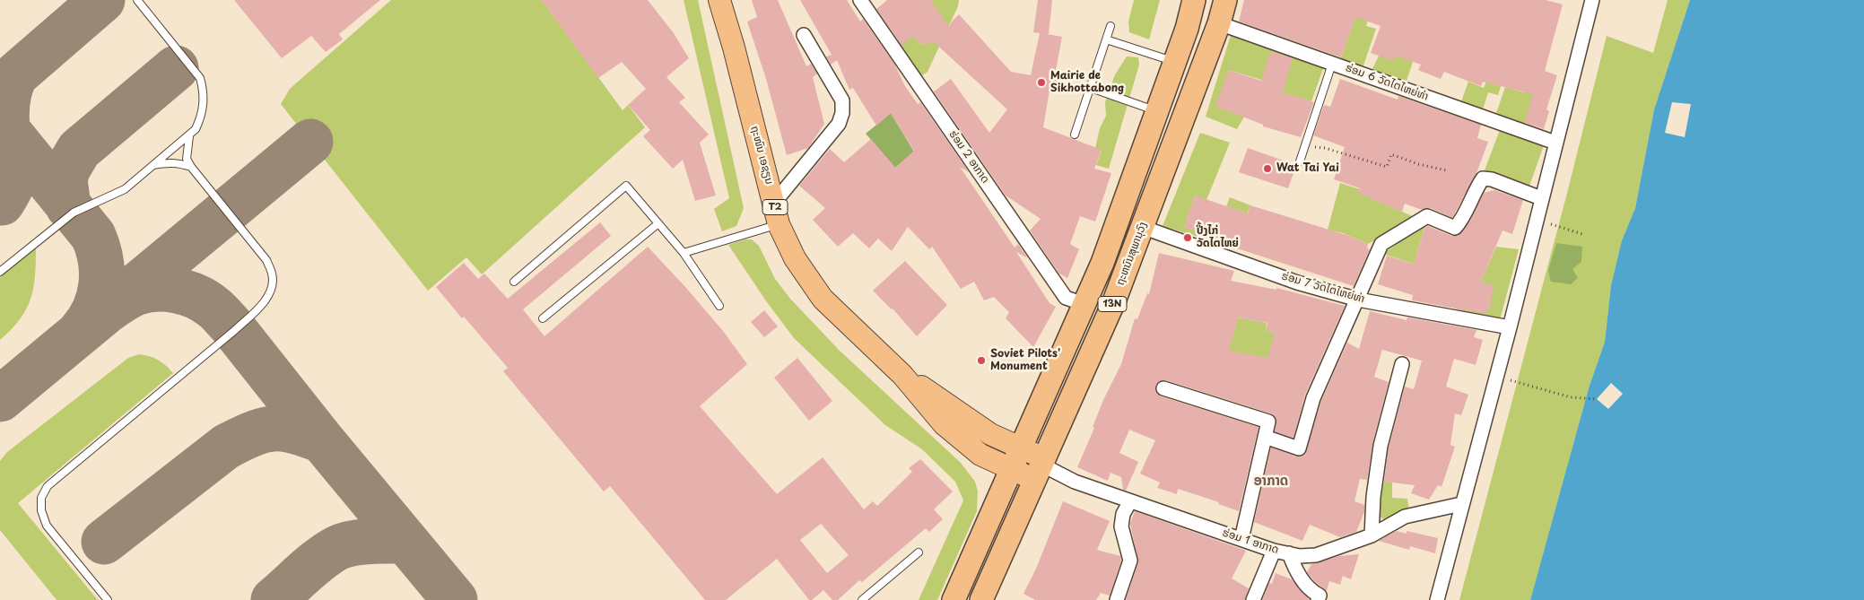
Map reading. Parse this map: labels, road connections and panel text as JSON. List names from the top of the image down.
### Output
{
  "streets": {
    "highway": ["ຖະຫນົນສຸພານຸວົງ", "13N"],
    "main road": ["ຖະໜົນ ເອຊຽນ", "T2"],
    "street": [
      "ຮ່ອມ 6 ວັດໄຕໄຫຍ່ທ່າ",
      "ຮ່ອມ 2 ອາກາດ",
      "ຮ່ອມ 7 ວັດໄຕໄຫຍ່ທ່າ",
      "ຮ່ອມ 1 ອາກາດ"
    ]
  },
  "crossings": [
    ["ຮ່ອມ 6 ວັດໄຕໄຫຍ່ທ່າ", "ຖະຫນົນສຸພານຸວົງ"],
    ["ຖະໜົນ ເອຊຽນ", "ຖະຫນົນສຸພານຸວົງ"],
    ["ຖະໜົນ ເອຊຽນ", "13N"],
    ["ຖະໜົນ ເອຊຽນ", "ຮ່ອມ 1 ອາກາດ"],
    ["ຮ່ອມ 2 ອາກາດ", "13N"],
    ["ຖະຫນົນສຸພານຸວົງ", "ຮ່ອມ 7 ວັດໄຕໄຫຍ່ທ່າ"],
    ["ຖະຫນົນສຸພານຸວົງ", "ຮ່ອມ 1 ອາກາດ"]
  ],
  "districts": ["ອາກາດ"],
  "places": [
    "Mairie de Sikhottabong",
    "Wat Tai Yai",
    "ປີ້ງໄກ່ ວັດໄຕໄຫຍ່",
    "Soviet Pilots' Monument"
  ]
}
